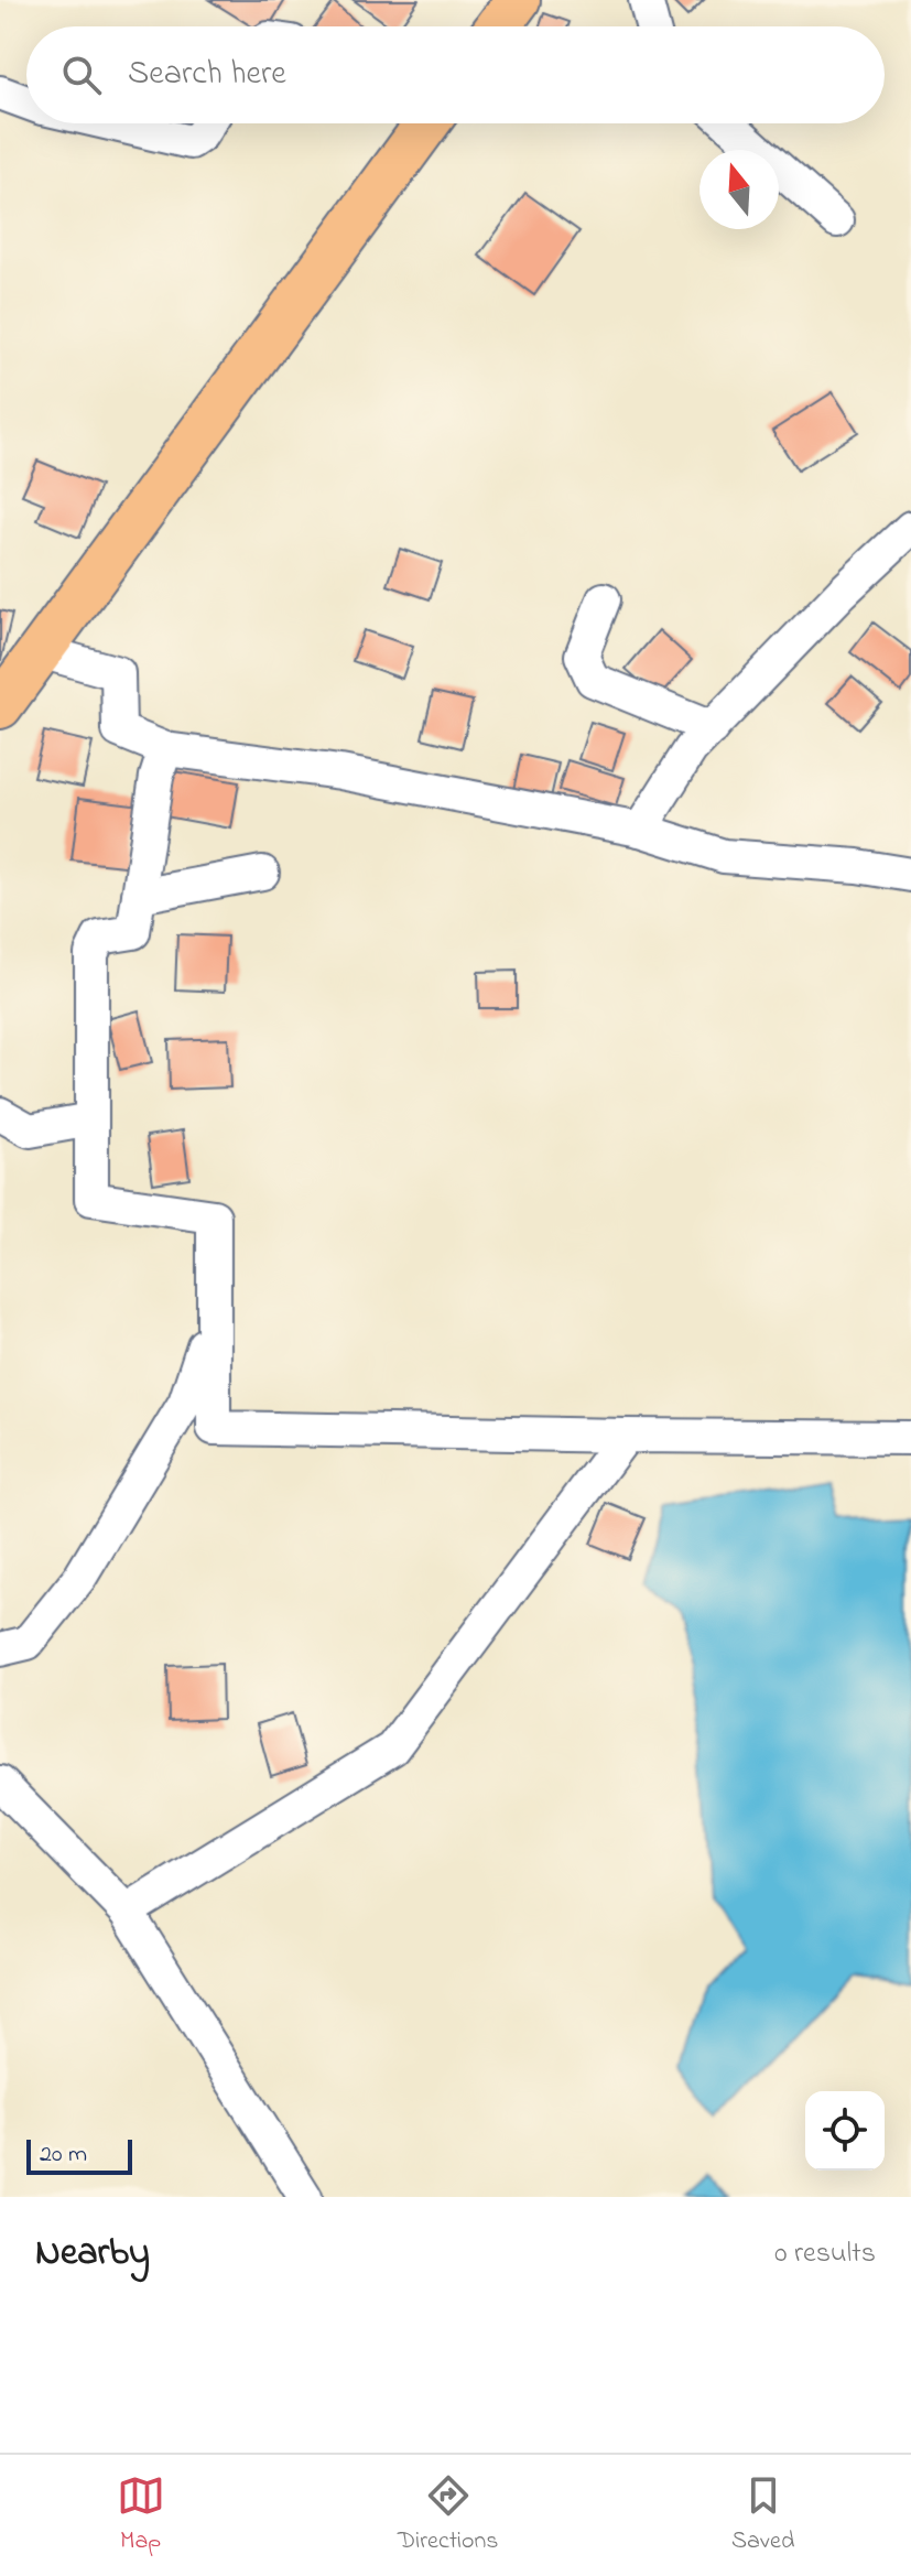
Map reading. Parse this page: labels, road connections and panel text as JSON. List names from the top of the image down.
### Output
{
  "scale_bar": "20 m",
  "north": "top",
  "page": {
    "search": "Search here",
    "scale": "20 m",
    "heading": ["Nearby", "0 results"],
    "nav": ["Map", "Directions", "Saved"]
  }
}
